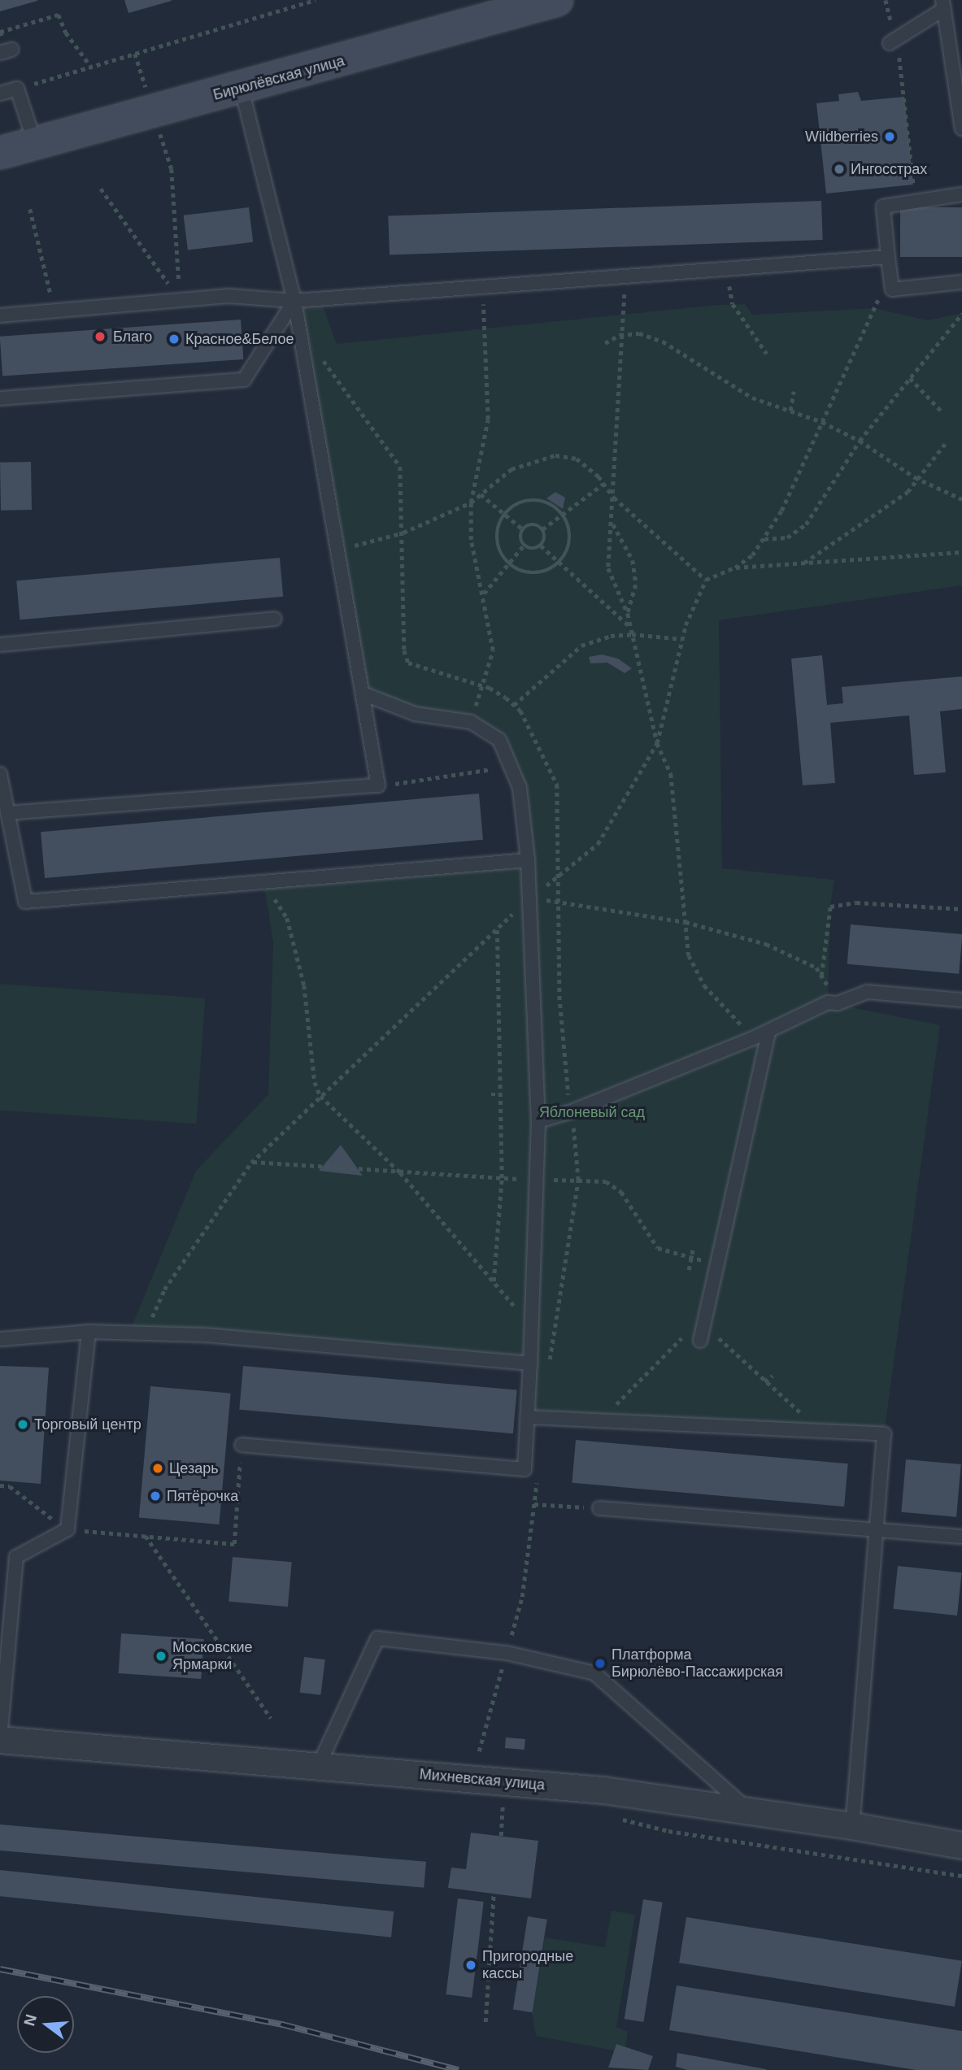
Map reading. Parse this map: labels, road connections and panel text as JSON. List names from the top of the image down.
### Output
{
  "streets": {
    "street": ["Бирюлёвская улица", "Михневская улица"]
  },
  "parks": ["Яблоневый сад"],
  "places": [
    "Wildberries",
    "Ингосстрах",
    "Благо",
    "Красное&Белое",
    "Торговый центр",
    "Цезарь",
    "Пятёрочка",
    "Московские Ярмарки",
    "Платформа Бирюлёво-Пассажирская",
    "Пригородные кассы"
  ],
  "north": "left"
}
